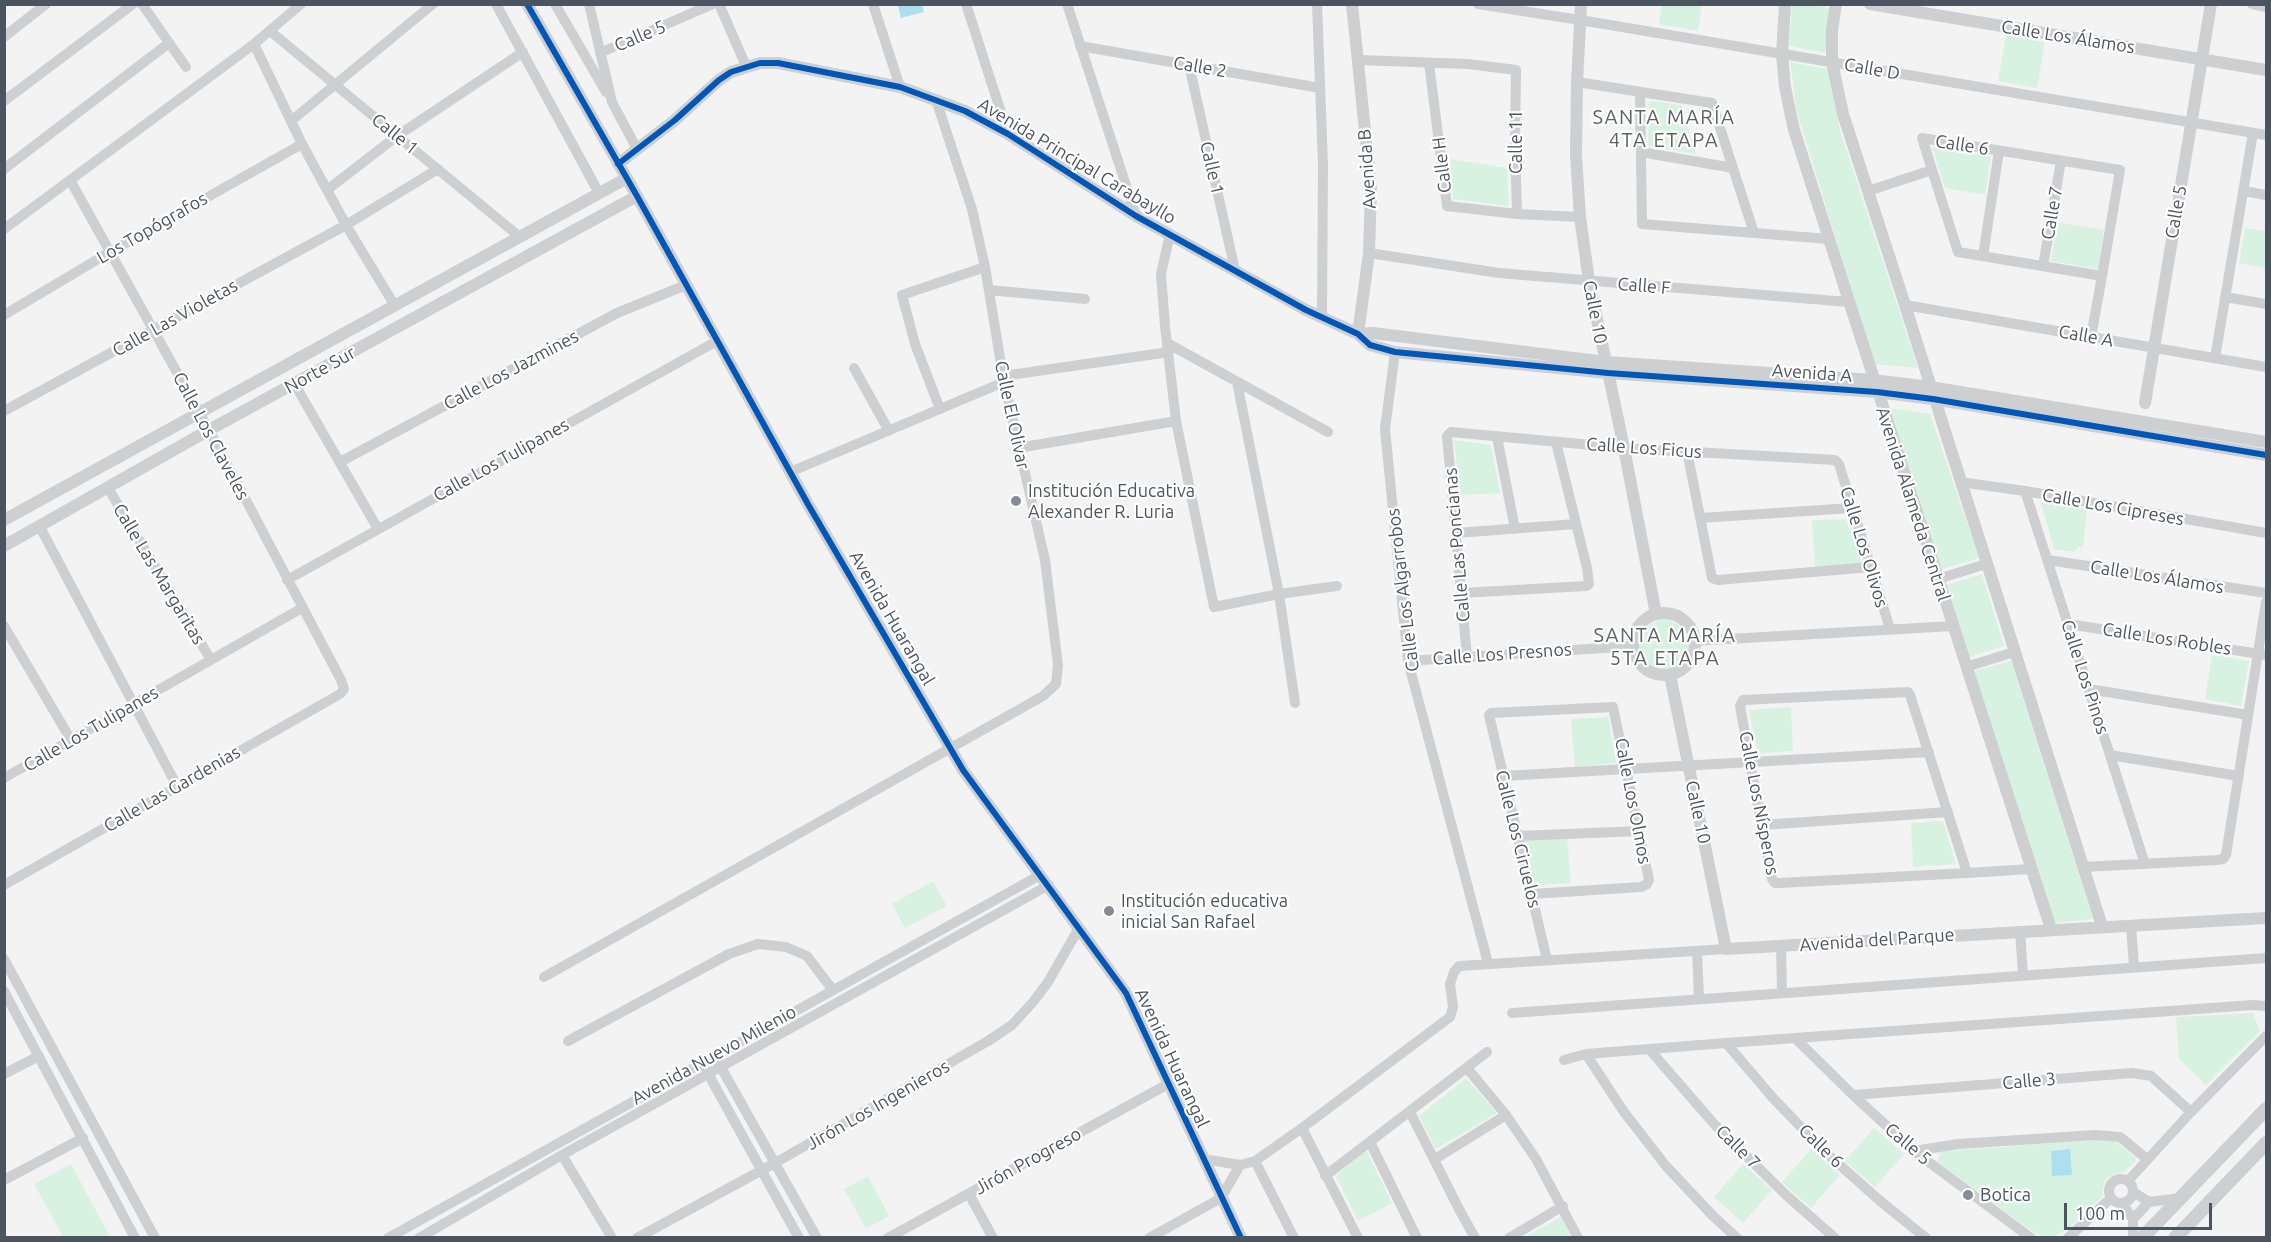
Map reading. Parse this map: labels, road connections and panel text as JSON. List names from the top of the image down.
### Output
{
  "streets": {
    "street": [
      "Calle 5",
      "Calle Los Álamos",
      "Calle 2",
      "Calle D",
      "Calle 1",
      "Calle 11",
      "Calle 6",
      "Avenida Principal Carabayllo",
      "Calle H",
      "Avenida B",
      "Calle 7",
      "Los Topógrafos",
      "Calle F",
      "Calle 10",
      "Calle Las Violetas",
      "Calle A",
      "Norte Sur",
      "Calle Los Jazmines",
      "Avenida A",
      "Calle El Olivar",
      "Calle Los Claveles",
      "Calle Los Ficus",
      "Calle Los Tulipanes",
      "Avenida Alameda Central",
      "Calle Los Cipreses",
      "Calle Las Poncianas",
      "Calle Los Olivos",
      "Calle Las Margaritas",
      "Calle Los Algarrobos",
      "Avenida Huarangal",
      "Calle Los Robles",
      "Calle Los Presnos",
      "Calle Los Pinos",
      "Calle Las Gardenias",
      "Calle Los Olmos",
      "Calle Los Nísperos",
      "Calle Los Ciruelos",
      "Avenida del Parque",
      "Avenida Nuevo Milenio",
      "Calle 3",
      "Jirón Los Ingenieros",
      "Jirón Progreso"
    ]
  },
  "crossings": [
    ["Calle 5", "Calle Los Álamos"],
    ["Calle 5", "Calle D"],
    ["Calle 5", "Calle A"],
    ["Calle 5", "Avenida A"],
    ["Calle 5", "Calle 3"],
    ["Calle Los Álamos", "Calle Los Pinos"],
    ["Calle 2", "Calle 1"],
    ["Calle D", "Calle 10"],
    ["Calle D", "Avenida Alameda Central"],
    ["Calle 1", "Avenida Principal Carabayllo"],
    ["Calle 1", "Calle Las Violetas"],
    ["Calle 1", "Norte Sur"],
    ["Calle 11", "Calle H"],
    ["Calle 6", "Calle 7"],
    ["Avenida Principal Carabayllo", "Avenida B"],
    ["Avenida Principal Carabayllo", "Avenida A"],
    ["Avenida Principal Carabayllo", "Calle El Olivar"],
    ["Avenida Principal Carabayllo", "Avenida Huarangal"],
    ["Calle H", "Calle 10"],
    ["Avenida B", "Calle F"],
    ["Avenida B", "Avenida A"],
    ["Los Topógrafos", "Calle Los Claveles"],
    ["Calle F", "Calle 10"],
    ["Calle F", "Avenida Alameda Central"],
    ["Calle 10", "Avenida A"],
    ["Calle 10", "Calle Los Ficus"],
    ["Calle 10", "Calle Los Presnos"],
    ["Calle 10", "Avenida del Parque"],
    ["Calle Las Violetas", "Calle Los Claveles"],
    ["Norte Sur", "Calle Los Claveles"],
    ["Norte Sur", "Calle Las Margaritas"],
    ["Norte Sur", "Avenida Huarangal"],
    ["Calle Los Jazmines", "Avenida Huarangal"],
    ["Avenida A", "Avenida Alameda Central"],
    ["Avenida A", "Calle Los Algarrobos"],
    ["Calle El Olivar", "Avenida Huarangal"],
    ["Calle Los Claveles", "Calle Los Tulipanes"],
    ["Calle Los Claveles", "Calle Las Gardenias"],
    ["Calle Los Ficus", "Calle Las Poncianas"],
    ["Calle Los Ficus", "Calle Los Olivos"],
    ["Calle Los Tulipanes", "Calle Las Margaritas"],
    ["Calle Los Tulipanes", "Avenida Huarangal"],
    ["Avenida Alameda Central", "Calle Los Nísperos"],
    ["Avenida Alameda Central", "Avenida del Parque"],
    ["Calle Los Cipreses", "Calle Los Pinos"],
    ["Calle Las Poncianas", "Calle Los Presnos"],
    ["Calle Los Algarrobos", "Calle Los Presnos"],
    ["Calle Los Algarrobos", "Avenida del Parque"],
    ["Avenida Huarangal", "Avenida Nuevo Milenio"],
    ["Avenida Huarangal", "Jirón Los Ingenieros"],
    ["Avenida Huarangal", "Jirón Progreso"],
    ["Calle Los Robles", "Calle Los Pinos"],
    ["Calle Los Olmos", "Calle Los Ciruelos"],
    ["Calle Los Ciruelos", "Avenida del Parque"]
  ],
  "districts": ["SANTA MARÍA 4TA ETAPA", "SANTA MARÍA 5TA ETAPA"],
  "places": ["Institución Educativa Alexander R. Luria", "Institución educativa inicial San Rafael", "Botica"],
  "scale_bar": "100 m"
}
